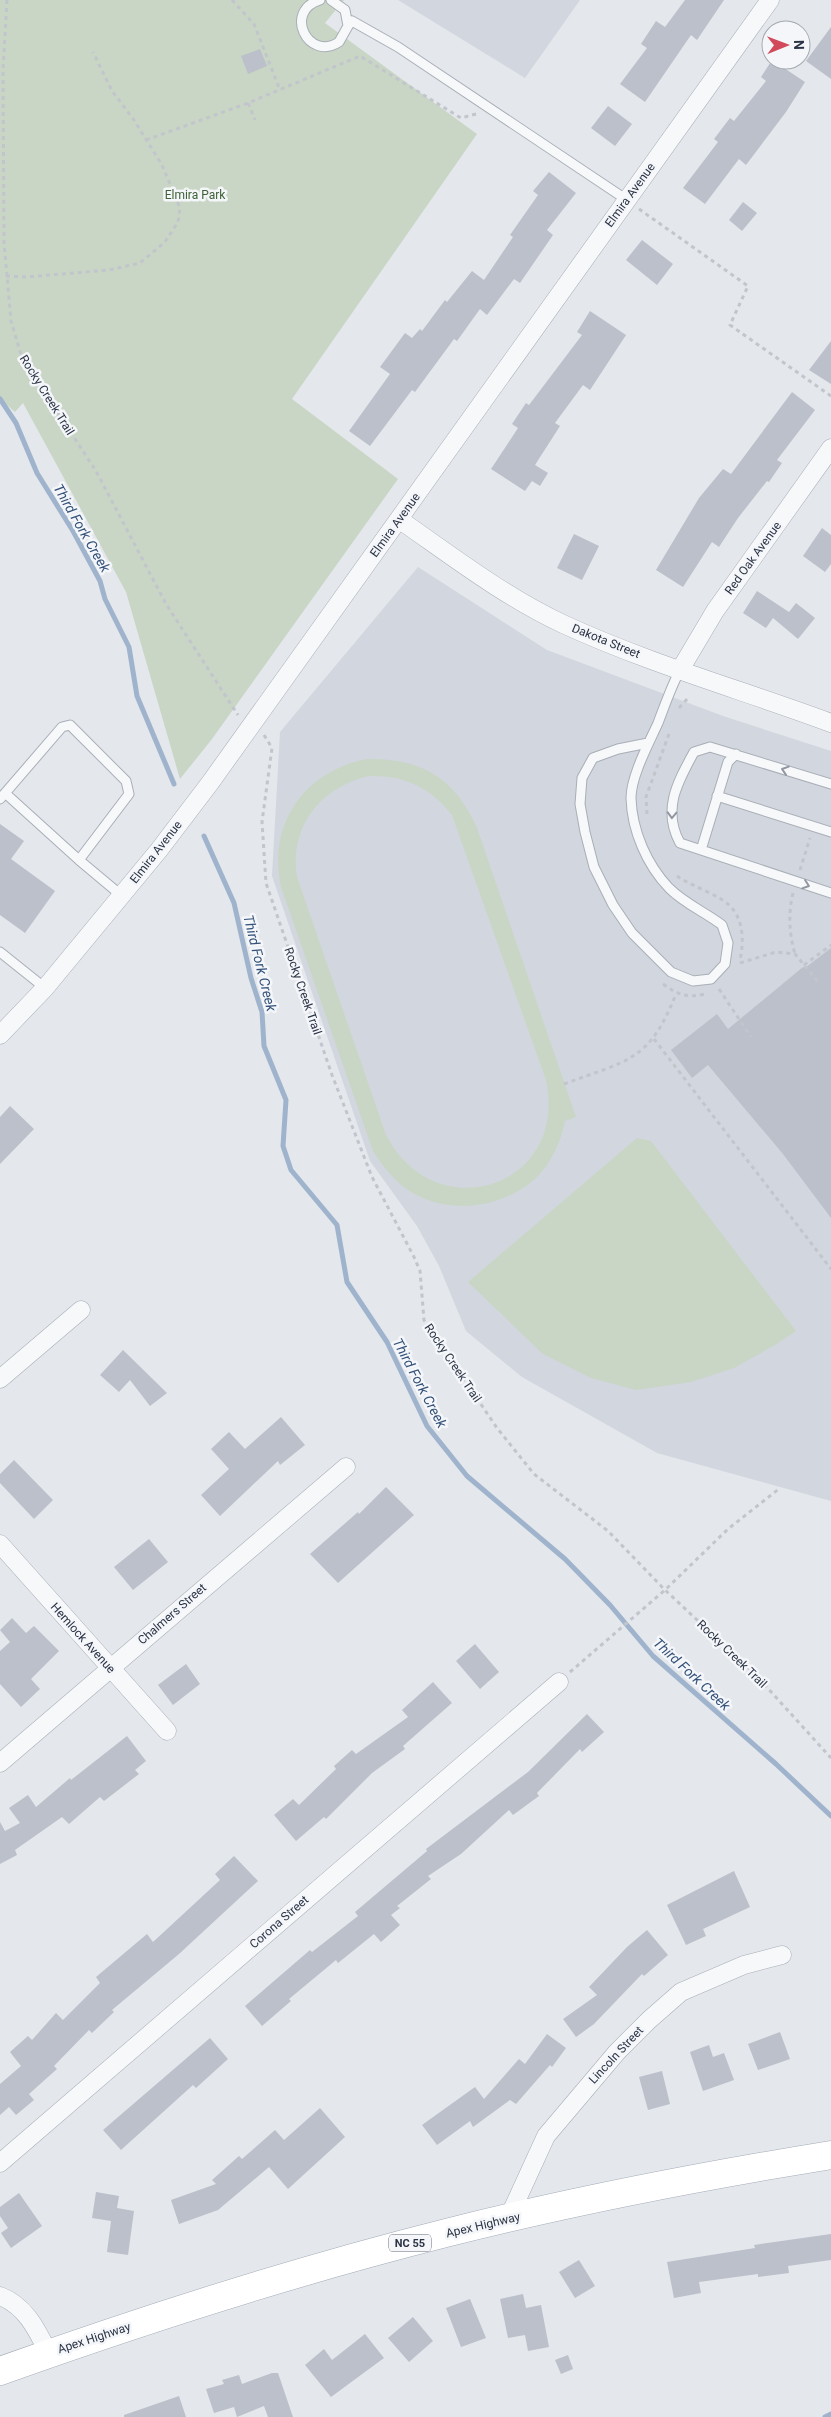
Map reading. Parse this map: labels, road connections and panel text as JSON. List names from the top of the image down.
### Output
{
  "streets": {
    "main road": ["Apex Highway", "NC 55"],
    "street": [
      "Elmira Avenue",
      "Red Oak Avenue",
      "Dakota Street",
      "Chalmers Street",
      "Hemlock Avenue",
      "Corona Street",
      "Lincoln Street"
    ],
    "path": ["Rocky Creek Trail"]
  },
  "crossings": [
    ["Elmira Avenue", "Dakota Street"],
    ["Red Oak Avenue", "Dakota Street"],
    ["Chalmers Street", "Hemlock Avenue"],
    ["Lincoln Street", "Apex Highway"]
  ],
  "water": ["Third Fork Creek"],
  "parks": ["Elmira Park"],
  "north": "right"
}
